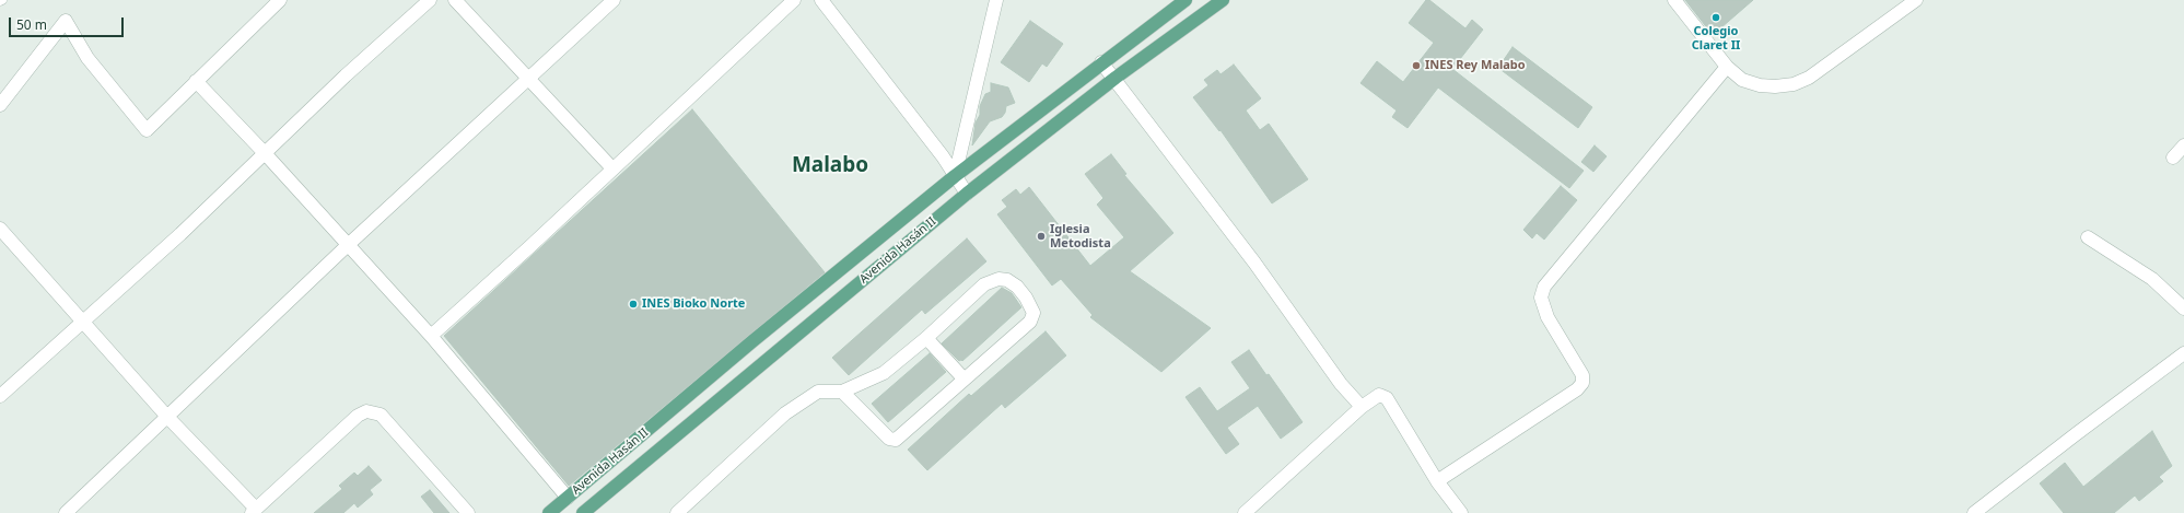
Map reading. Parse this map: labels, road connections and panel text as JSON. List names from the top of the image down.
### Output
{
  "streets": {
    "main road": ["Avenida Hasán II"]
  },
  "districts": ["Malabo"],
  "places": [
    "Colegio Claret II",
    "INES Rey Malabo",
    "Iglesia Metodista",
    "INES Bioko Norte"
  ],
  "scale_bar": "50 m"
}
